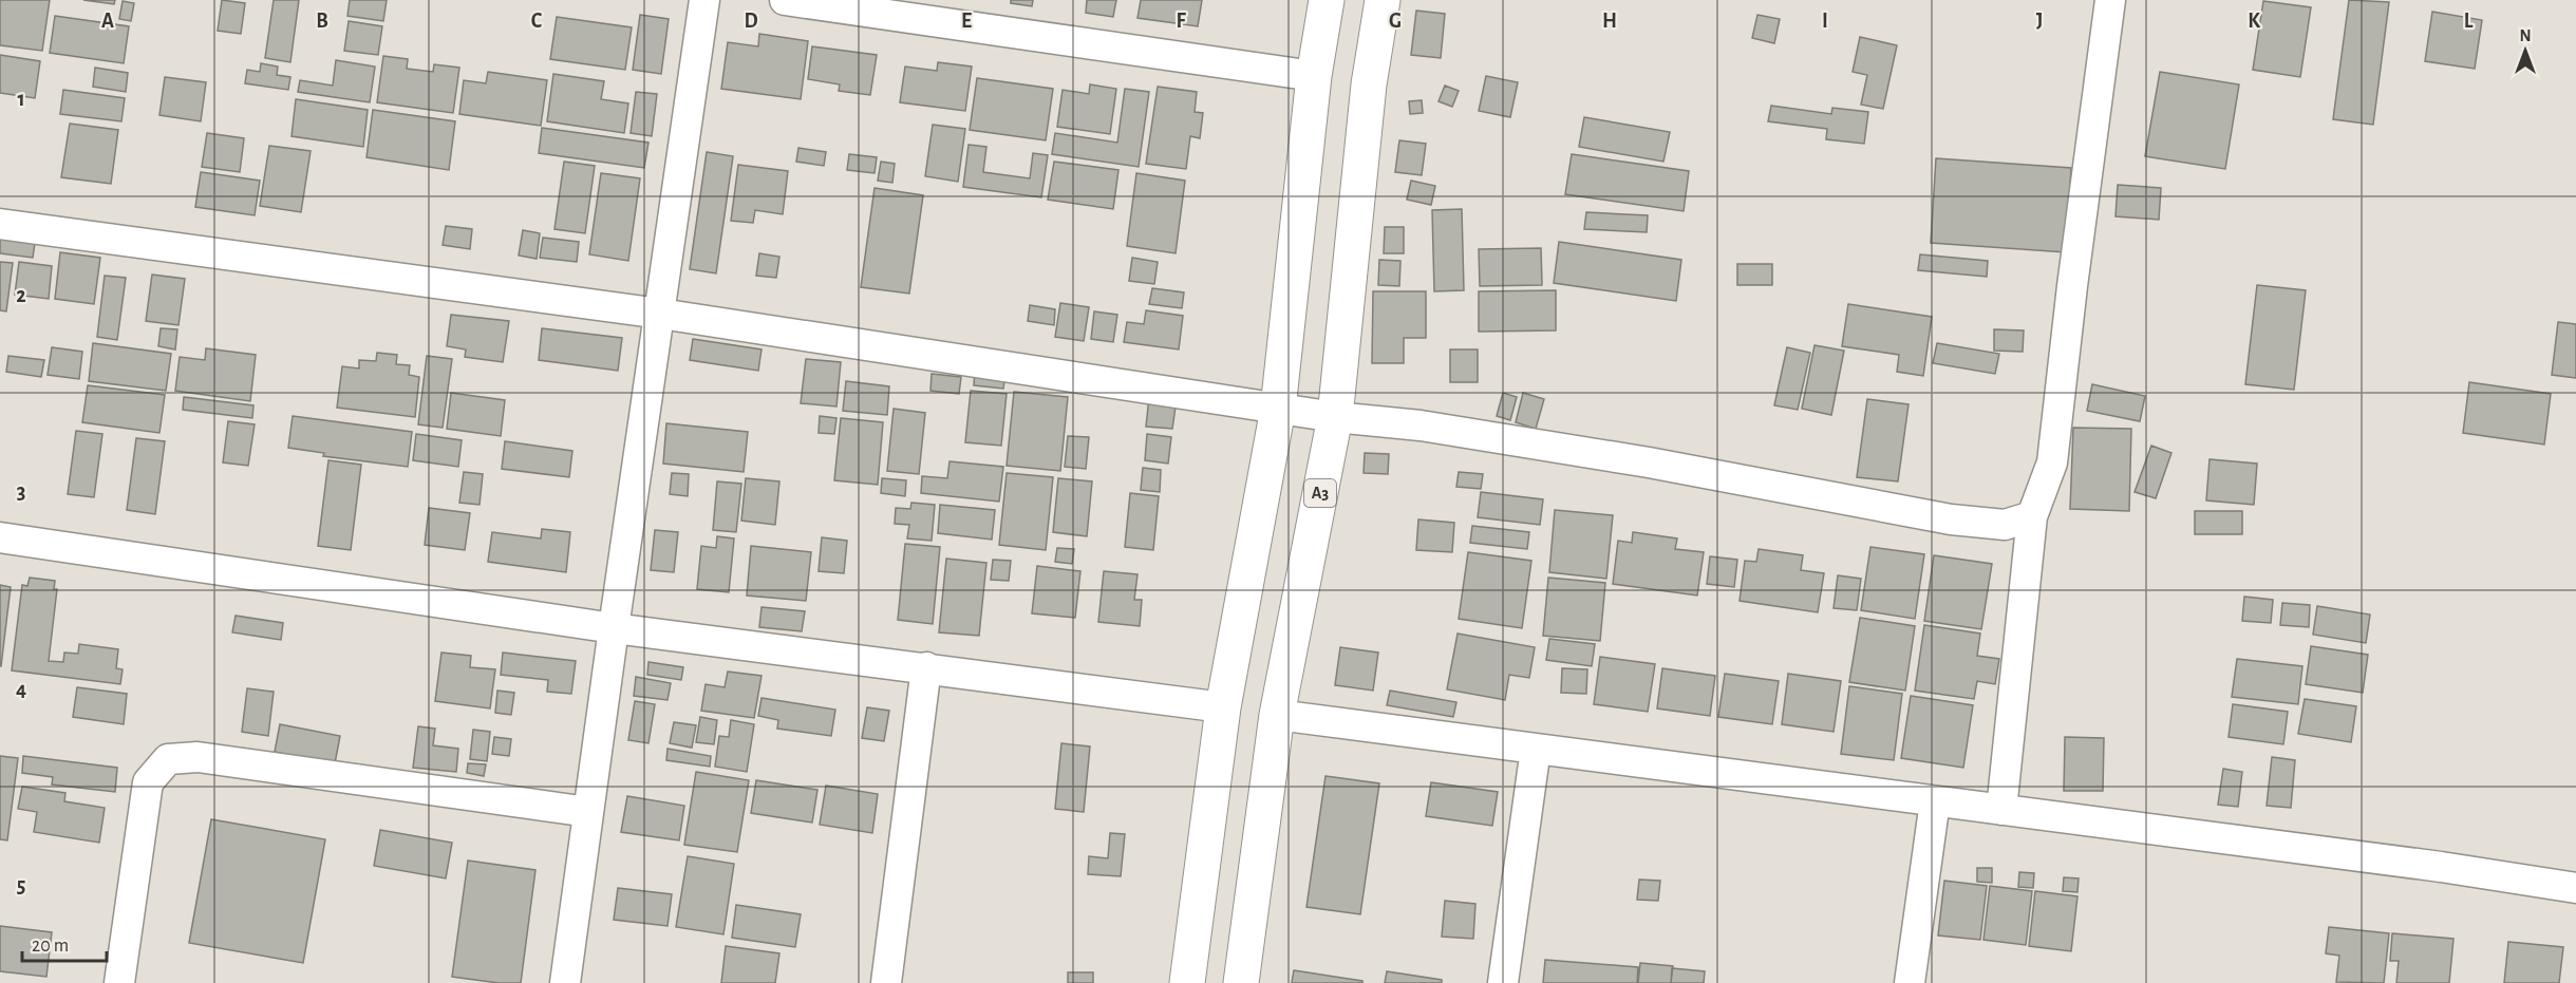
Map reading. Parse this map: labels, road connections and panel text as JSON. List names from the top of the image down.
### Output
{
  "streets": {
    "highway": ["A3"]
  },
  "scale_bar": "20 m",
  "north": "top",
  "grid": {
    "columns": [
      "A",
      "B",
      "C",
      "D",
      "E",
      "F",
      "G",
      "H",
      "I",
      "J",
      "K",
      "L"
    ],
    "rows": [
      "1",
      "2",
      "3",
      "4",
      "5"
    ]
  }
}
